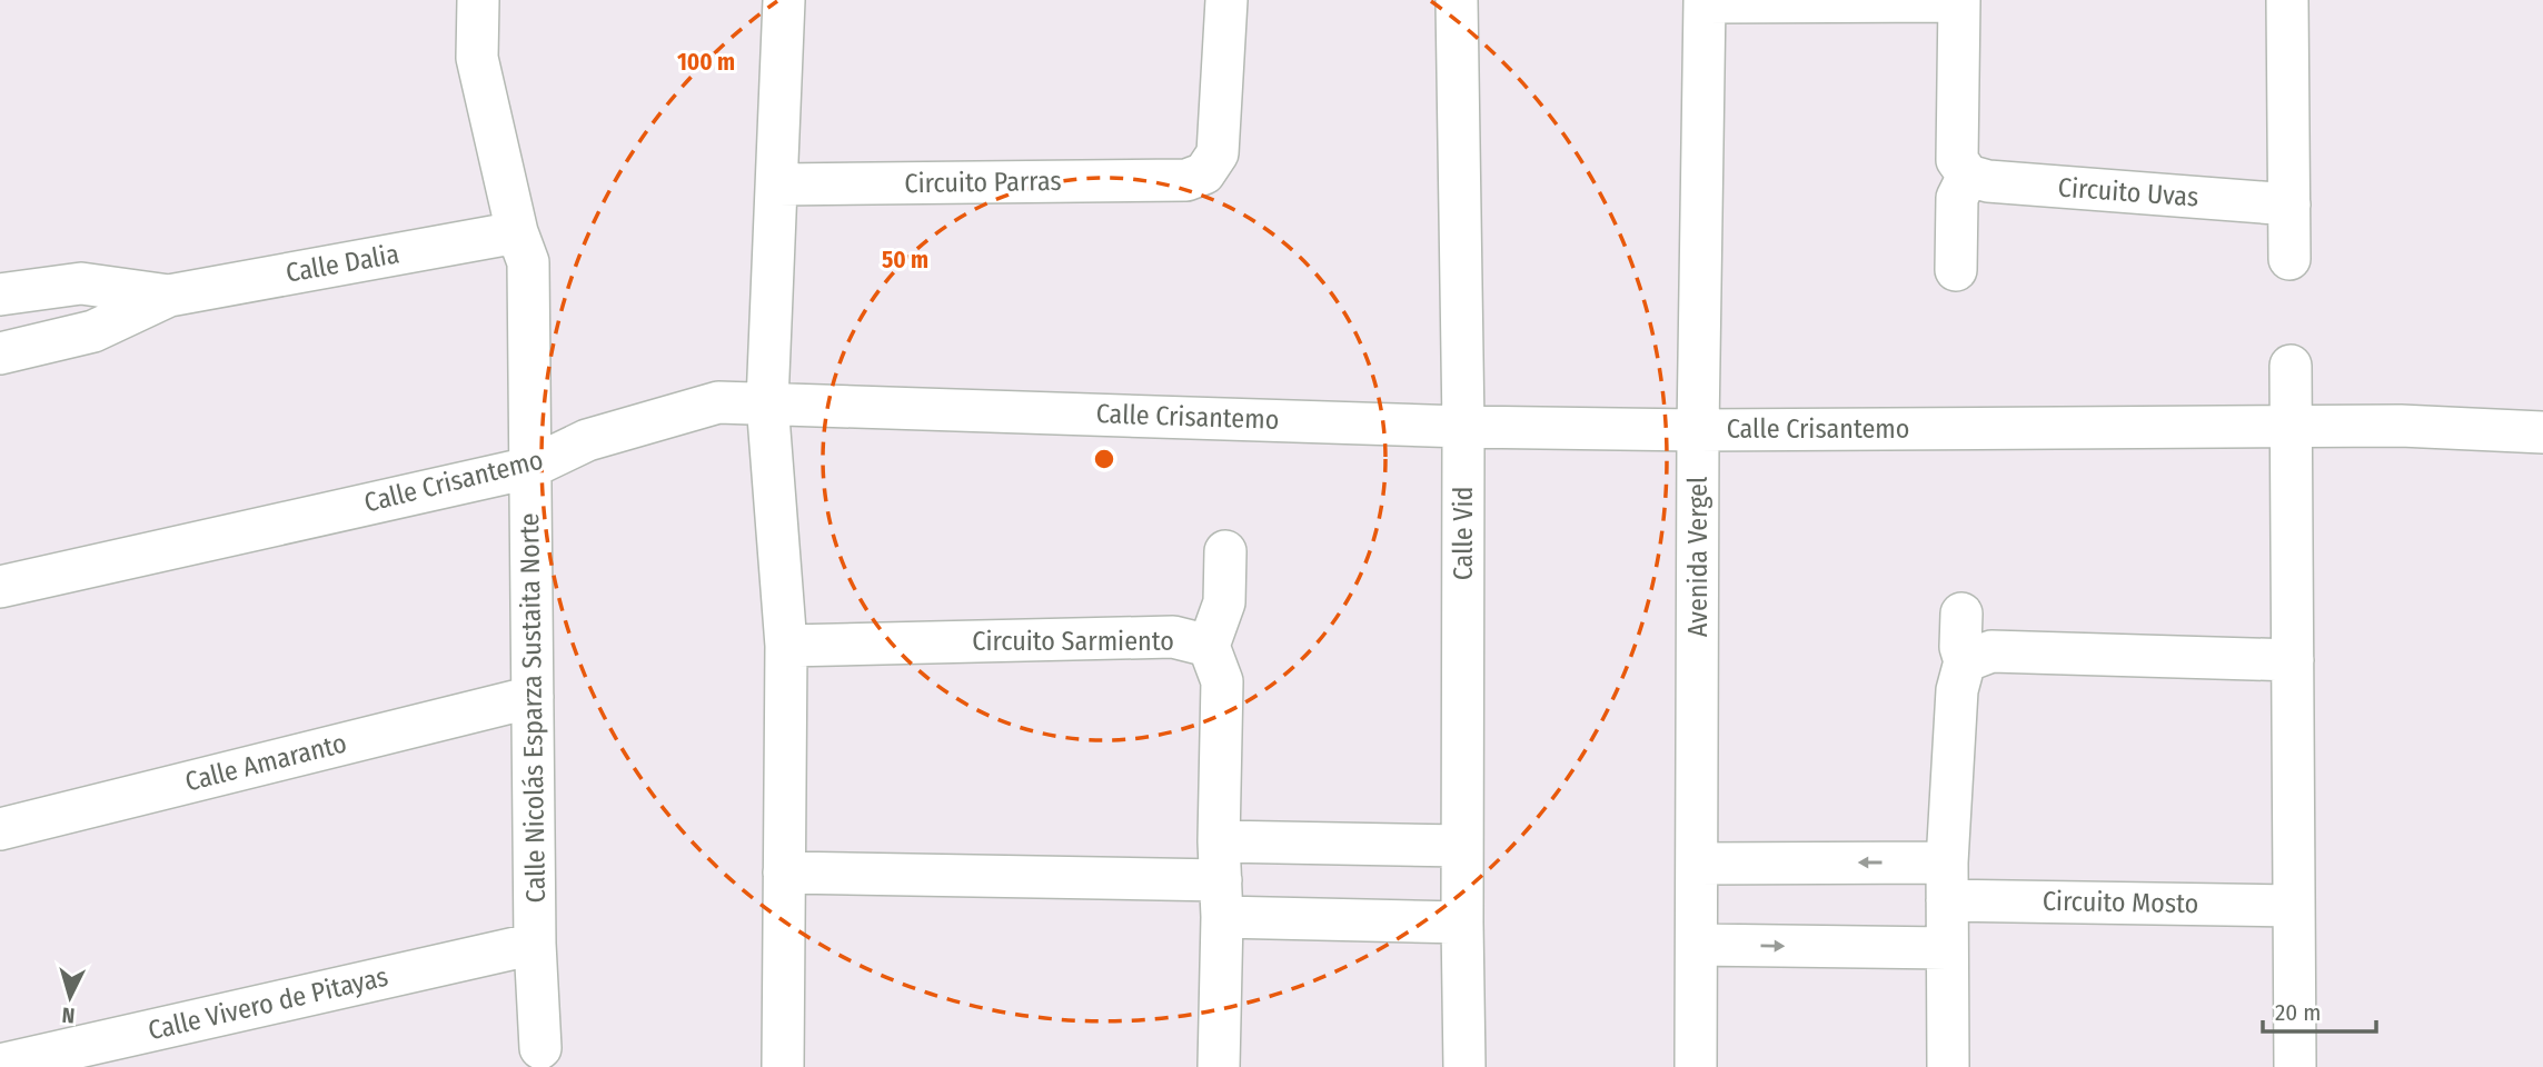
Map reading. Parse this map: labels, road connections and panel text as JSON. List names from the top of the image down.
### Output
{
  "streets": {
    "street": [
      "Circuito Parras",
      "Circuito Uvas",
      "Calle Dalia",
      "Calle Crisantemo",
      "Calle Vid",
      "Avenida Vergel",
      "Circuito Sarmiento",
      "Calle Nicolás Esparza Sustaita Norte",
      "Calle Amaranto",
      "Circuito Mosto",
      "Calle Vivero de Pitayas"
    ]
  },
  "crossings": [
    ["Calle Dalia", "Calle Nicolás Esparza Sustaita Norte"],
    ["Calle Crisantemo", "Calle Vid"],
    ["Calle Crisantemo", "Avenida Vergel"],
    ["Calle Crisantemo", "Calle Nicolás Esparza Sustaita Norte"],
    ["Avenida Vergel", "Circuito Mosto"],
    ["Calle Nicolás Esparza Sustaita Norte", "Calle Amaranto"],
    ["Calle Nicolás Esparza Sustaita Norte", "Calle Vivero de Pitayas"]
  ],
  "scale_bar": "20 m",
  "north": "bottom",
  "rings": ["100 m", "50 m"]
}
